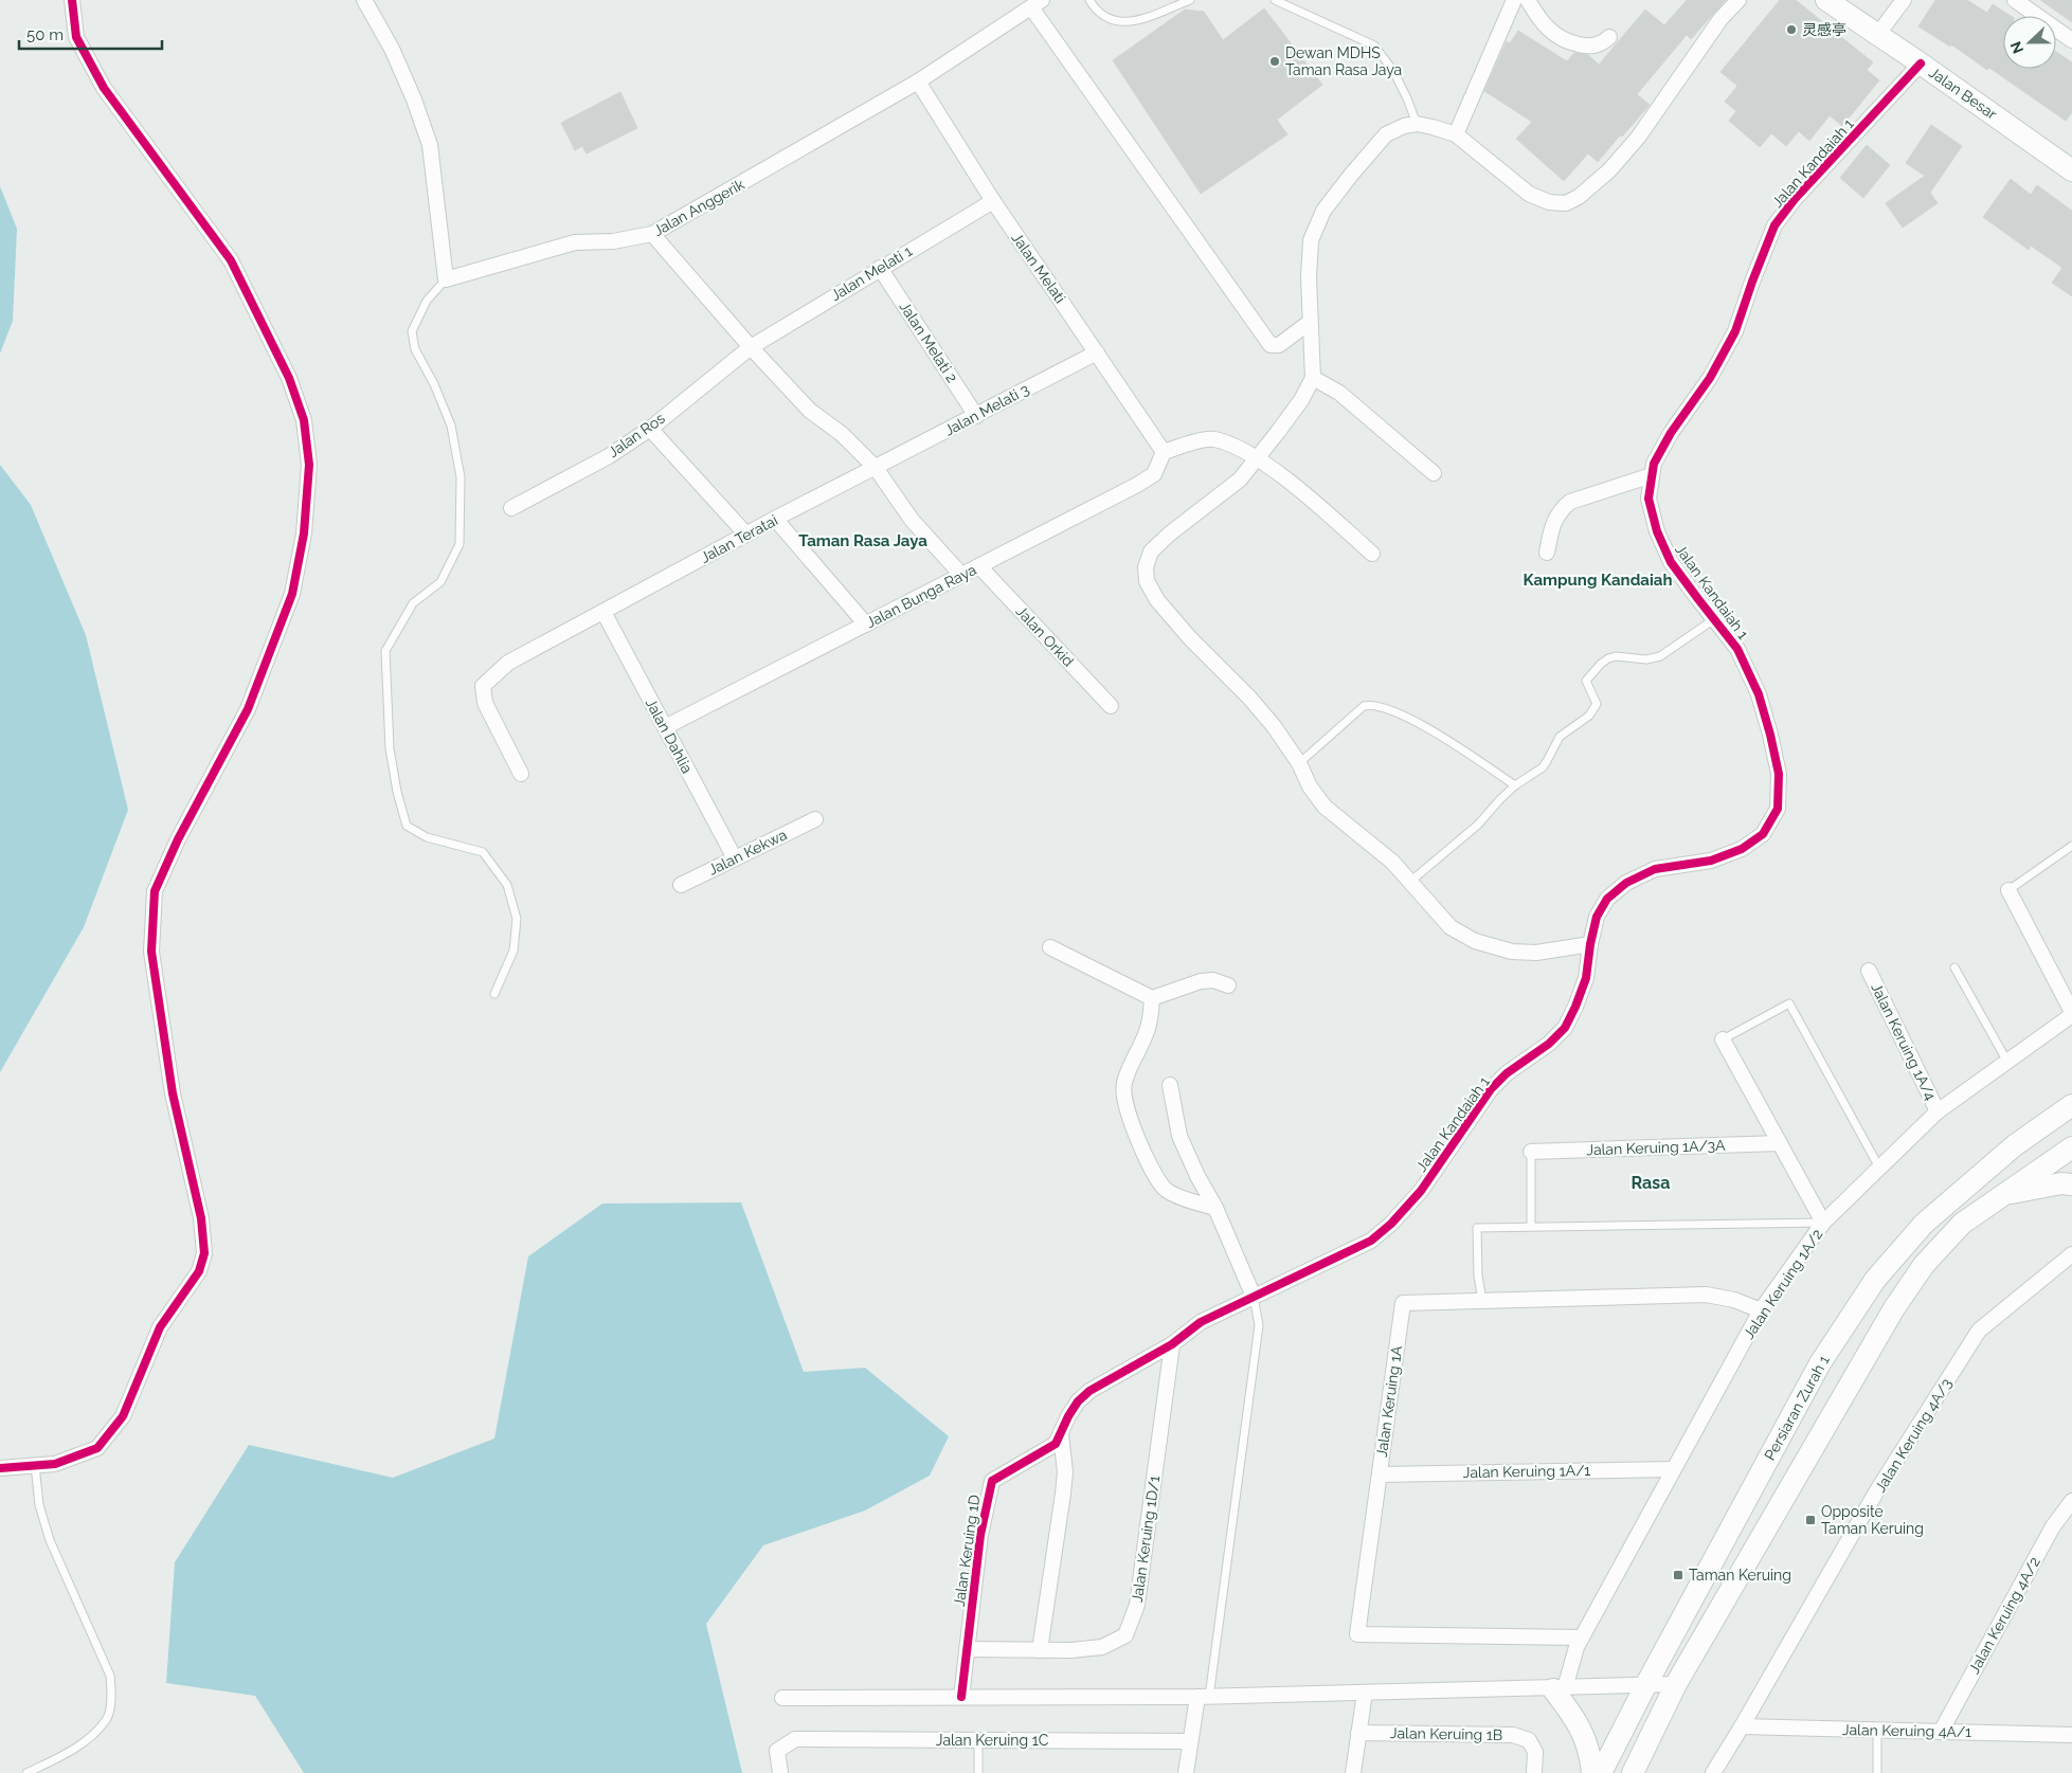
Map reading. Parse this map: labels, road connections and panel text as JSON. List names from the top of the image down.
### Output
{
  "streets": {
    "main road": ["Jalan Besar", "Persiaran Zurah 1"],
    "street": [
      "Jalan Kandaiah 1",
      "Jalan Anggerik",
      "Jalan Melati",
      "Jalan Melati 1",
      "Jalan Melati 2",
      "Jalan Melati 3",
      "Jalan Ros",
      "Jalan Teratai",
      "Jalan Bunga Raya",
      "Jalan Orkid",
      "Jalan Dahlia",
      "Jalan Kekwa",
      "Jalan Keruing 1A/4",
      "Jalan Keruing 1A/3A",
      "Jalan Keruing 1A/2",
      "Jalan Keruing 1A",
      "Jalan Keruing 4A/3",
      "Jalan Keruing 1A/1",
      "Jalan Keruing 1D/1",
      "Jalan Keruing 1D",
      "Jalan Keruing 4A/2",
      "Jalan Keruing 4A/1",
      "Jalan Keruing 1B",
      "Jalan Keruing 1C"
    ]
  },
  "crossings": [
    ["Jalan Besar", "Jalan Kandaiah 1"],
    ["Jalan Kandaiah 1", "Jalan Keruing 1D"],
    ["Jalan Anggerik", "Jalan Melati"],
    ["Jalan Melati", "Jalan Melati 1"],
    ["Jalan Melati", "Jalan Melati 3"],
    ["Jalan Melati", "Jalan Bunga Raya"],
    ["Jalan Melati 1", "Jalan Melati 2"],
    ["Jalan Melati 1", "Jalan Ros"],
    ["Jalan Melati 2", "Jalan Melati 3"],
    ["Jalan Melati 3", "Jalan Teratai"],
    ["Jalan Teratai", "Jalan Dahlia"],
    ["Jalan Bunga Raya", "Jalan Orkid"],
    ["Jalan Bunga Raya", "Jalan Dahlia"],
    ["Jalan Dahlia", "Jalan Kekwa"],
    ["Jalan Keruing 1A/4", "Jalan Keruing 1A/2"],
    ["Jalan Keruing 1A/2", "Jalan Keruing 1A"],
    ["Jalan Keruing 1A/2", "Jalan Keruing 1A/1"],
    ["Jalan Keruing 1A", "Jalan Keruing 1A/1"],
    ["Jalan Keruing 4A/3", "Jalan Keruing 4A/1"],
    ["Jalan Keruing 1D/1", "Jalan Keruing 1D"],
    ["Jalan Keruing 4A/2", "Jalan Keruing 4A/1"]
  ],
  "districts": ["Taman Rasa Jaya", "Kampung Kandaiah", "Rasa"],
  "places": {
    "other": ["灵感亭", "Dewan MDHS Taman Rasa Jaya"],
    "transit": ["Opposite Taman Keruing", "Taman Keruing"]
  },
  "scale_bar": "50 m",
  "north": "left"
}
